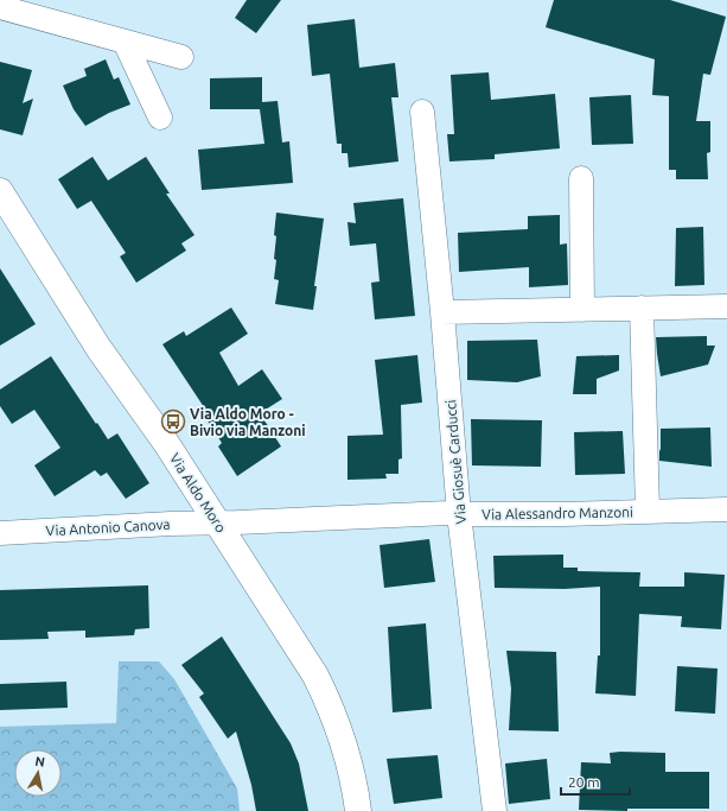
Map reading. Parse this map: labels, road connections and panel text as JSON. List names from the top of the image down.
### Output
{
  "streets": {
    "street": [
      "Via Giosuè Carducci",
      "Via Aldo Moro",
      "Via Alessandro Manzoni",
      "Via Antonio Canova"
    ]
  },
  "crossings": [
    ["Via Giosuè Carducci", "Via Alessandro Manzoni"],
    ["Via Aldo Moro", "Via Alessandro Manzoni"],
    ["Via Aldo Moro", "Via Antonio Canova"],
    ["Via Alessandro Manzoni", "Via Antonio Canova"]
  ],
  "places": {
    "bus stop": ["Via Aldo Moro - Bivio via Manzoni"]
  },
  "scale_bar": "20 m",
  "north": "top"
}
